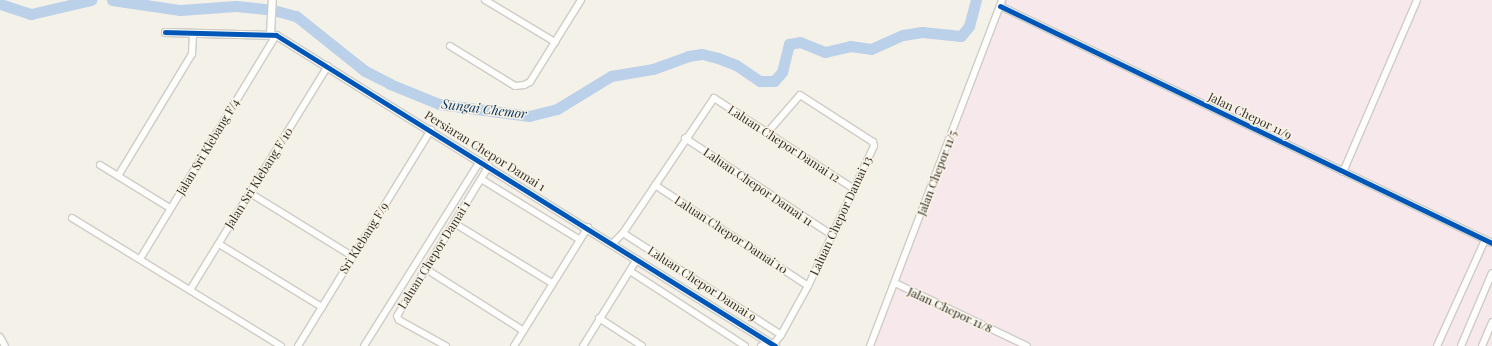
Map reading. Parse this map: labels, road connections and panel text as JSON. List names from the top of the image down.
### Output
{
  "streets": {
    "street": [
      "Jalan Chepor 11/9",
      "Laluan Chepor Damai 12",
      "Jalan Sri Klebang F/4",
      "Persiaran Chepor Damai 1",
      "Jalan Chepor 11/5",
      "Jalan Sri Klebang F/10",
      "Laluan Chepor Damai 11",
      "Laluan Chepor Damai 13",
      "Laluan Chepor Damai 10",
      "Sri Klebang F/9",
      "Laluan Chepor Damai 1",
      "Laluan Chepor Damai 9",
      "Jalan Chepor 11/8"
    ]
  },
  "crossings": [
    ["Jalan Chepor 11/9", "Jalan Chepor 11/5"],
    ["Laluan Chepor Damai 12", "Laluan Chepor Damai 11"],
    ["Laluan Chepor Damai 12", "Laluan Chepor Damai 13"],
    ["Jalan Sri Klebang F/4", "Persiaran Chepor Damai 1"],
    ["Persiaran Chepor Damai 1", "Jalan Sri Klebang F/10"],
    ["Persiaran Chepor Damai 1", "Laluan Chepor Damai 13"],
    ["Persiaran Chepor Damai 1", "Sri Klebang F/9"],
    ["Persiaran Chepor Damai 1", "Laluan Chepor Damai 1"],
    ["Jalan Chepor 11/5", "Jalan Chepor 11/8"],
    ["Laluan Chepor Damai 11", "Laluan Chepor Damai 13"],
    ["Laluan Chepor Damai 13", "Laluan Chepor Damai 10"],
    ["Laluan Chepor Damai 13", "Laluan Chepor Damai 9"]
  ],
  "water": ["Sungai Chemor"]
}
